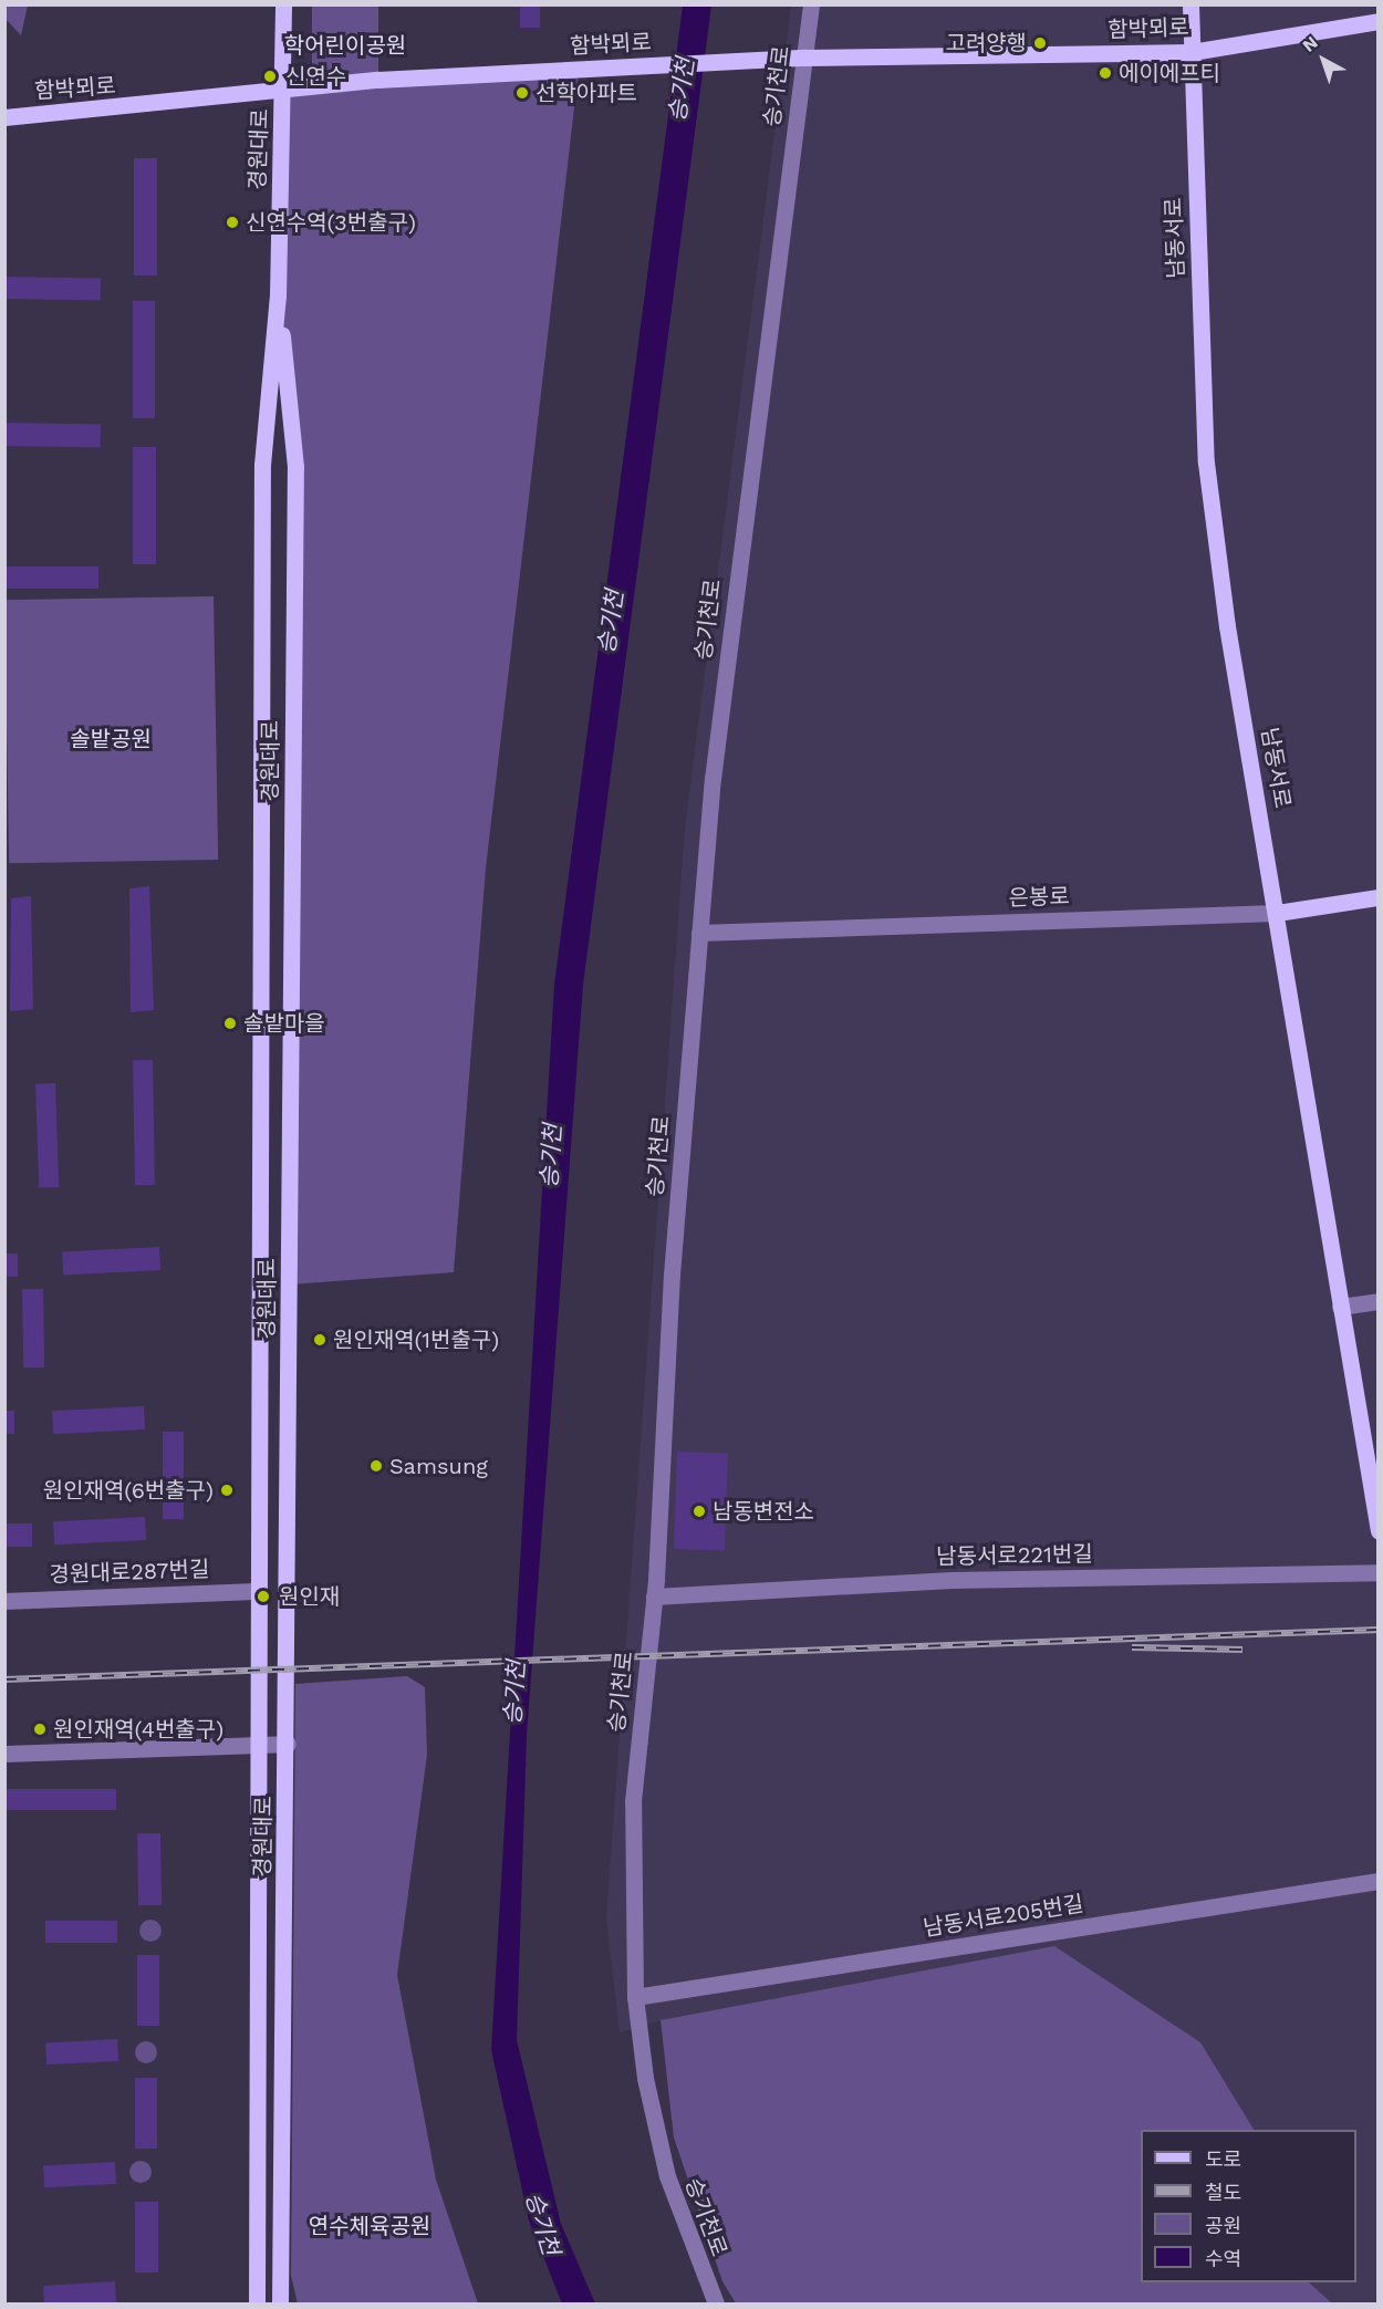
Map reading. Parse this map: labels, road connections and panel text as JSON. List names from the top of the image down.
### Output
{
  "streets": {
    "main road": [
      "함박뫼로",
      "경원대로",
      "남동서로",
      "은봉로"
    ],
    "street": [
      "승기천로",
      "남동서로221번길",
      "경원대로287번길",
      "남동서로205번길"
    ]
  },
  "crossings": [
    ["함박뫼로", "승기천로"],
    ["함박뫼로", "경원대로"],
    ["함박뫼로", "남동서로"],
    ["승기천로", "은봉로"],
    ["승기천로", "남동서로221번길"],
    ["승기천로", "남동서로205번길"],
    ["경원대로", "경원대로287번길"],
    ["남동서로", "은봉로"]
  ],
  "water": ["승기천"],
  "parks": ["학어린이공원", "솔밭공원", "연수체육공원"],
  "places": [
    "고려양행",
    "에이에프티",
    "신연수",
    "선학아파트",
    "신연수역(3번출구)",
    "솔밭마을",
    "원인재역(1번출구)",
    "Samsung",
    "원인재역(6번출구)",
    "남동변전소",
    "원인재",
    "원인재역(4번출구)"
  ],
  "legend": [
    "도로",
    "철도",
    "공원",
    "수역"
  ],
  "north": "top left"
}
